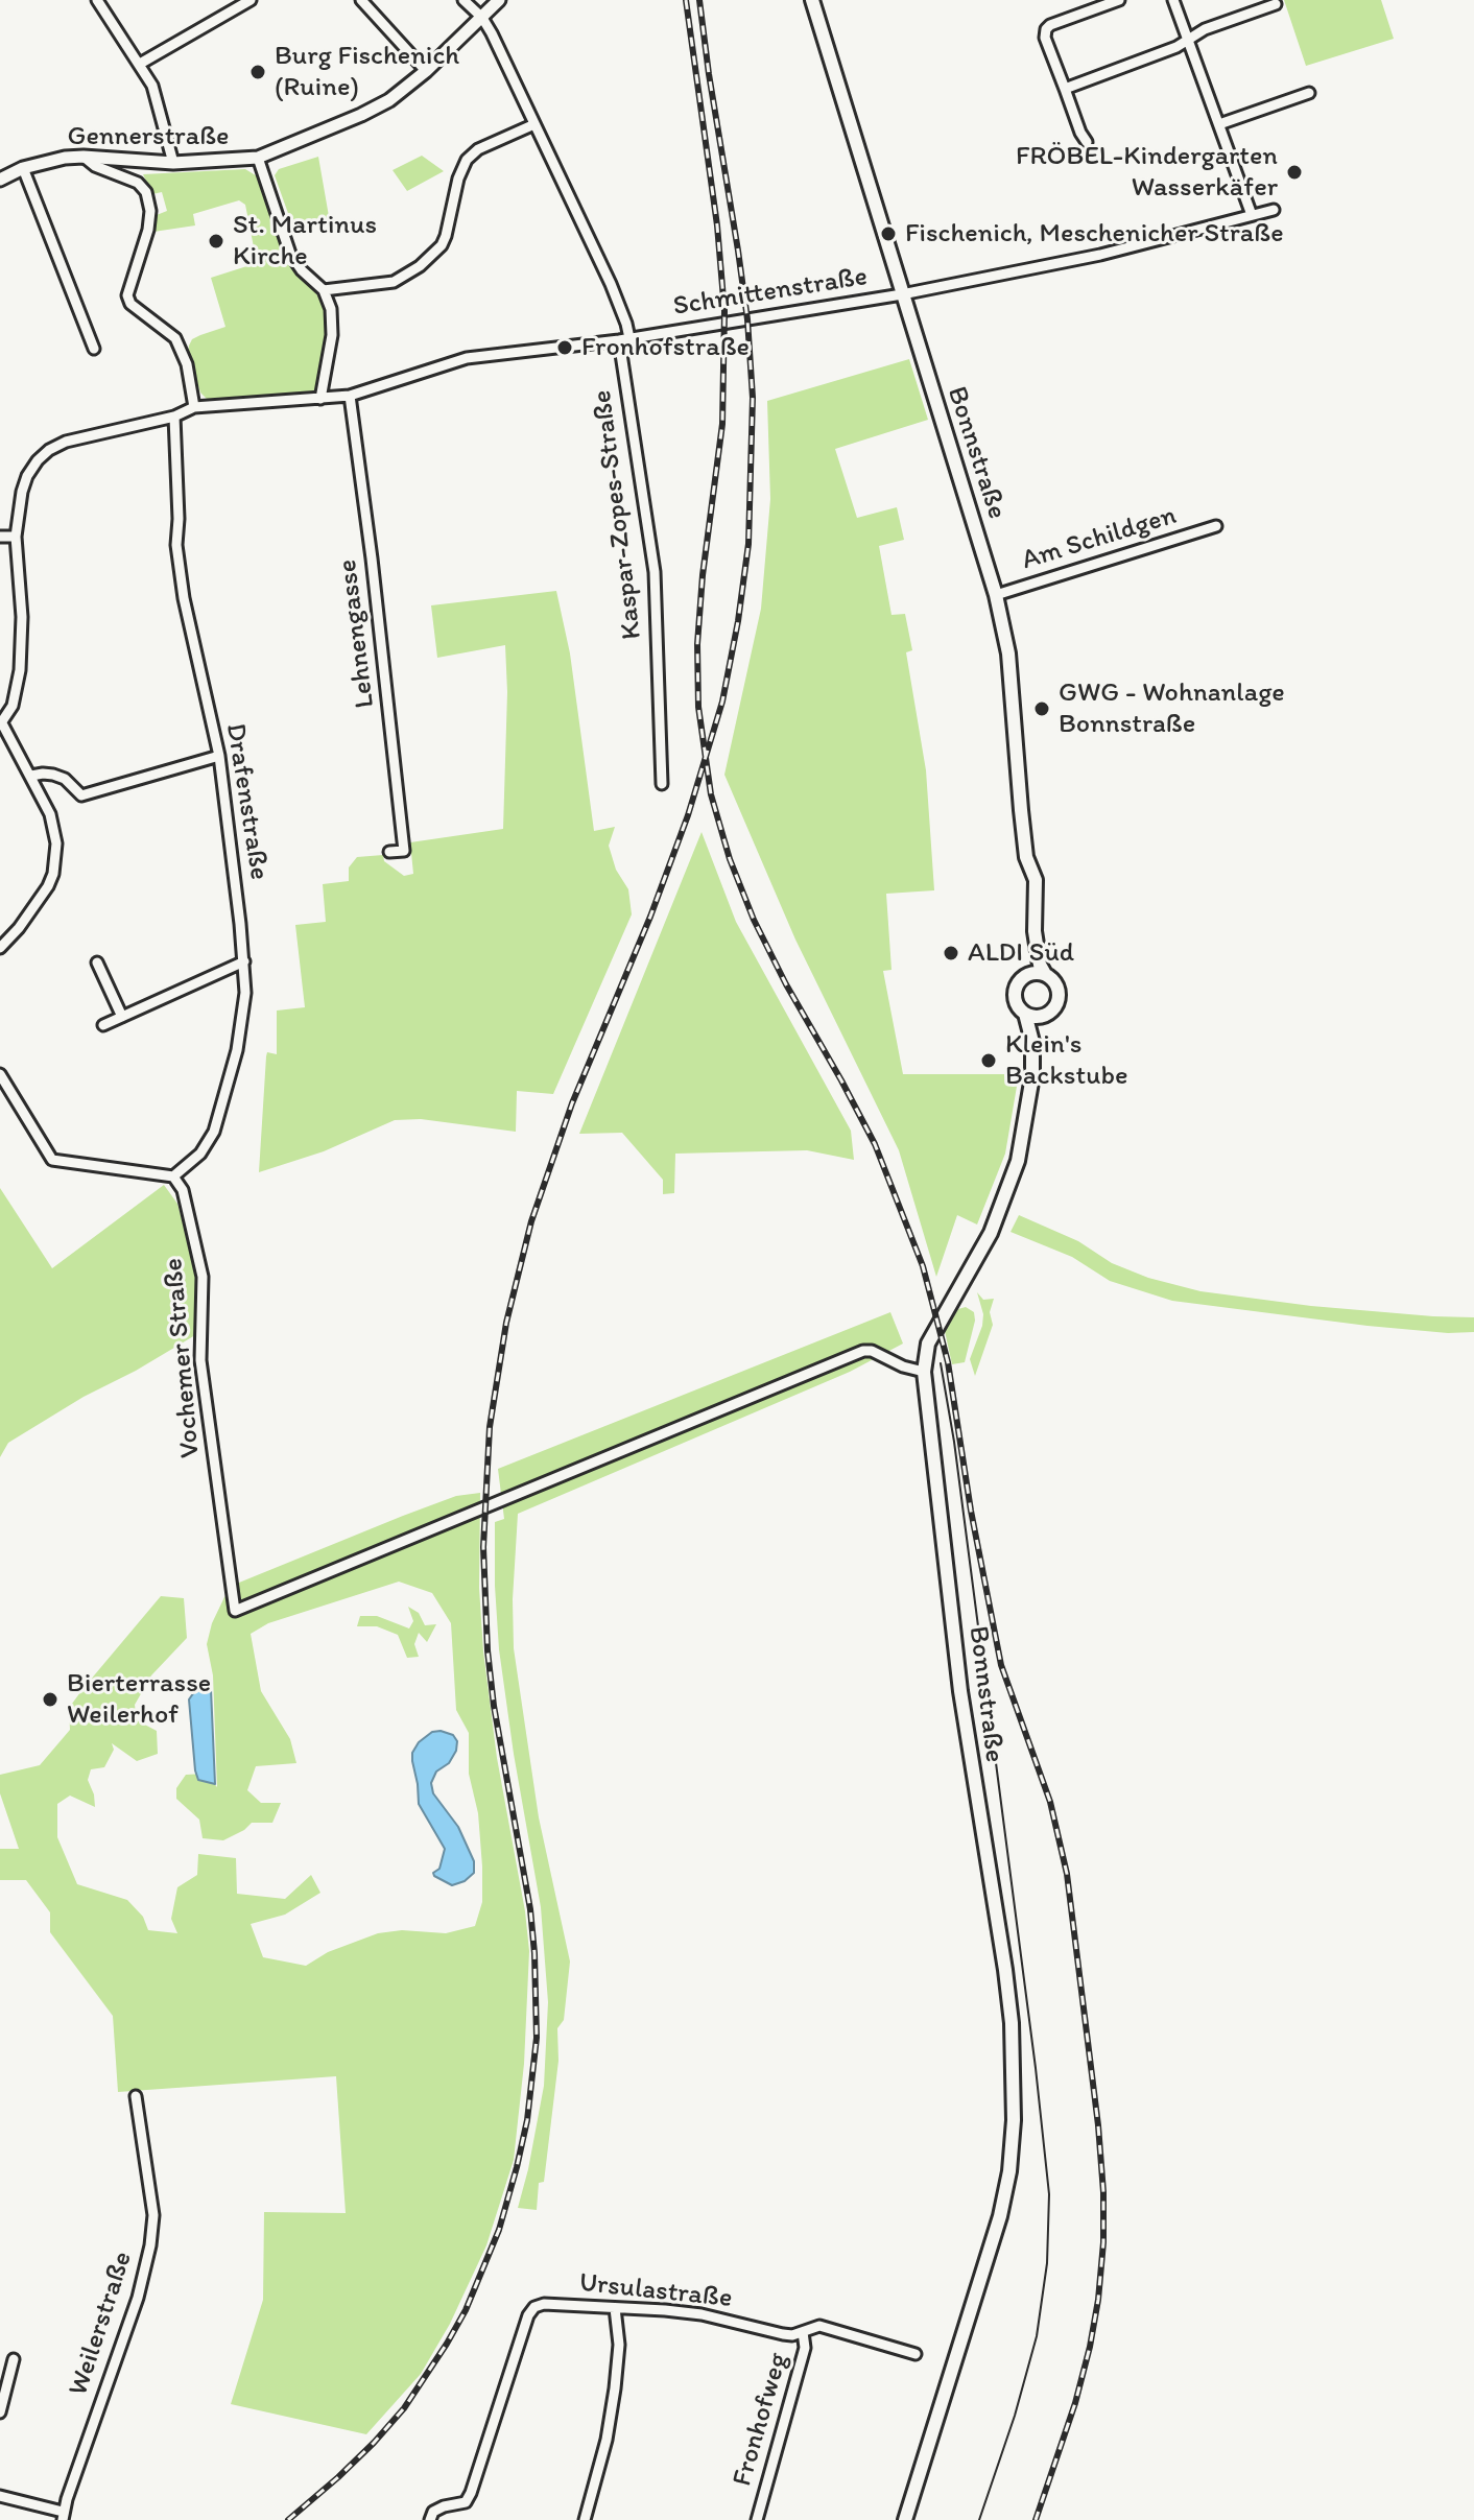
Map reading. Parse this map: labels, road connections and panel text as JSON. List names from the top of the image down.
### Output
{
  "streets": {
    "main road": ["Bonnstraße"],
    "street": [
      "Gennerstraße",
      "Schmittenstraße",
      "Kaspar-Zopes-Straße",
      "Am Schildgen",
      "Lehnengasse",
      "Drafenstraße",
      "Vochemer Straße",
      "Ursulastraße",
      "Weilerstraße",
      "Fronhofweg"
    ]
  },
  "crossings": [
    ["Schmittenstraße", "Bonnstraße"],
    ["Schmittenstraße", "Kaspar-Zopes-Straße"],
    ["Schmittenstraße", "Lehnengasse"],
    ["Schmittenstraße", "Drafenstraße"],
    ["Bonnstraße", "Am Schildgen"],
    ["Bonnstraße", "Vochemer Straße"],
    ["Drafenstraße", "Vochemer Straße"],
    ["Ursulastraße", "Fronhofweg"]
  ],
  "places": [
    "Burg Fischenich (Ruine)",
    "FRÖBEL-Kindergarten Wasserkäfer",
    "Fischenich, Meschenicher Straße",
    "St. Martinus Kirche",
    "Fronhofstraße",
    "GWG - Wohnanlage Bonnstraße",
    "ALDI Süd",
    "Klein's Backstube",
    "Bierterrasse Weilerhof"
  ]
}
